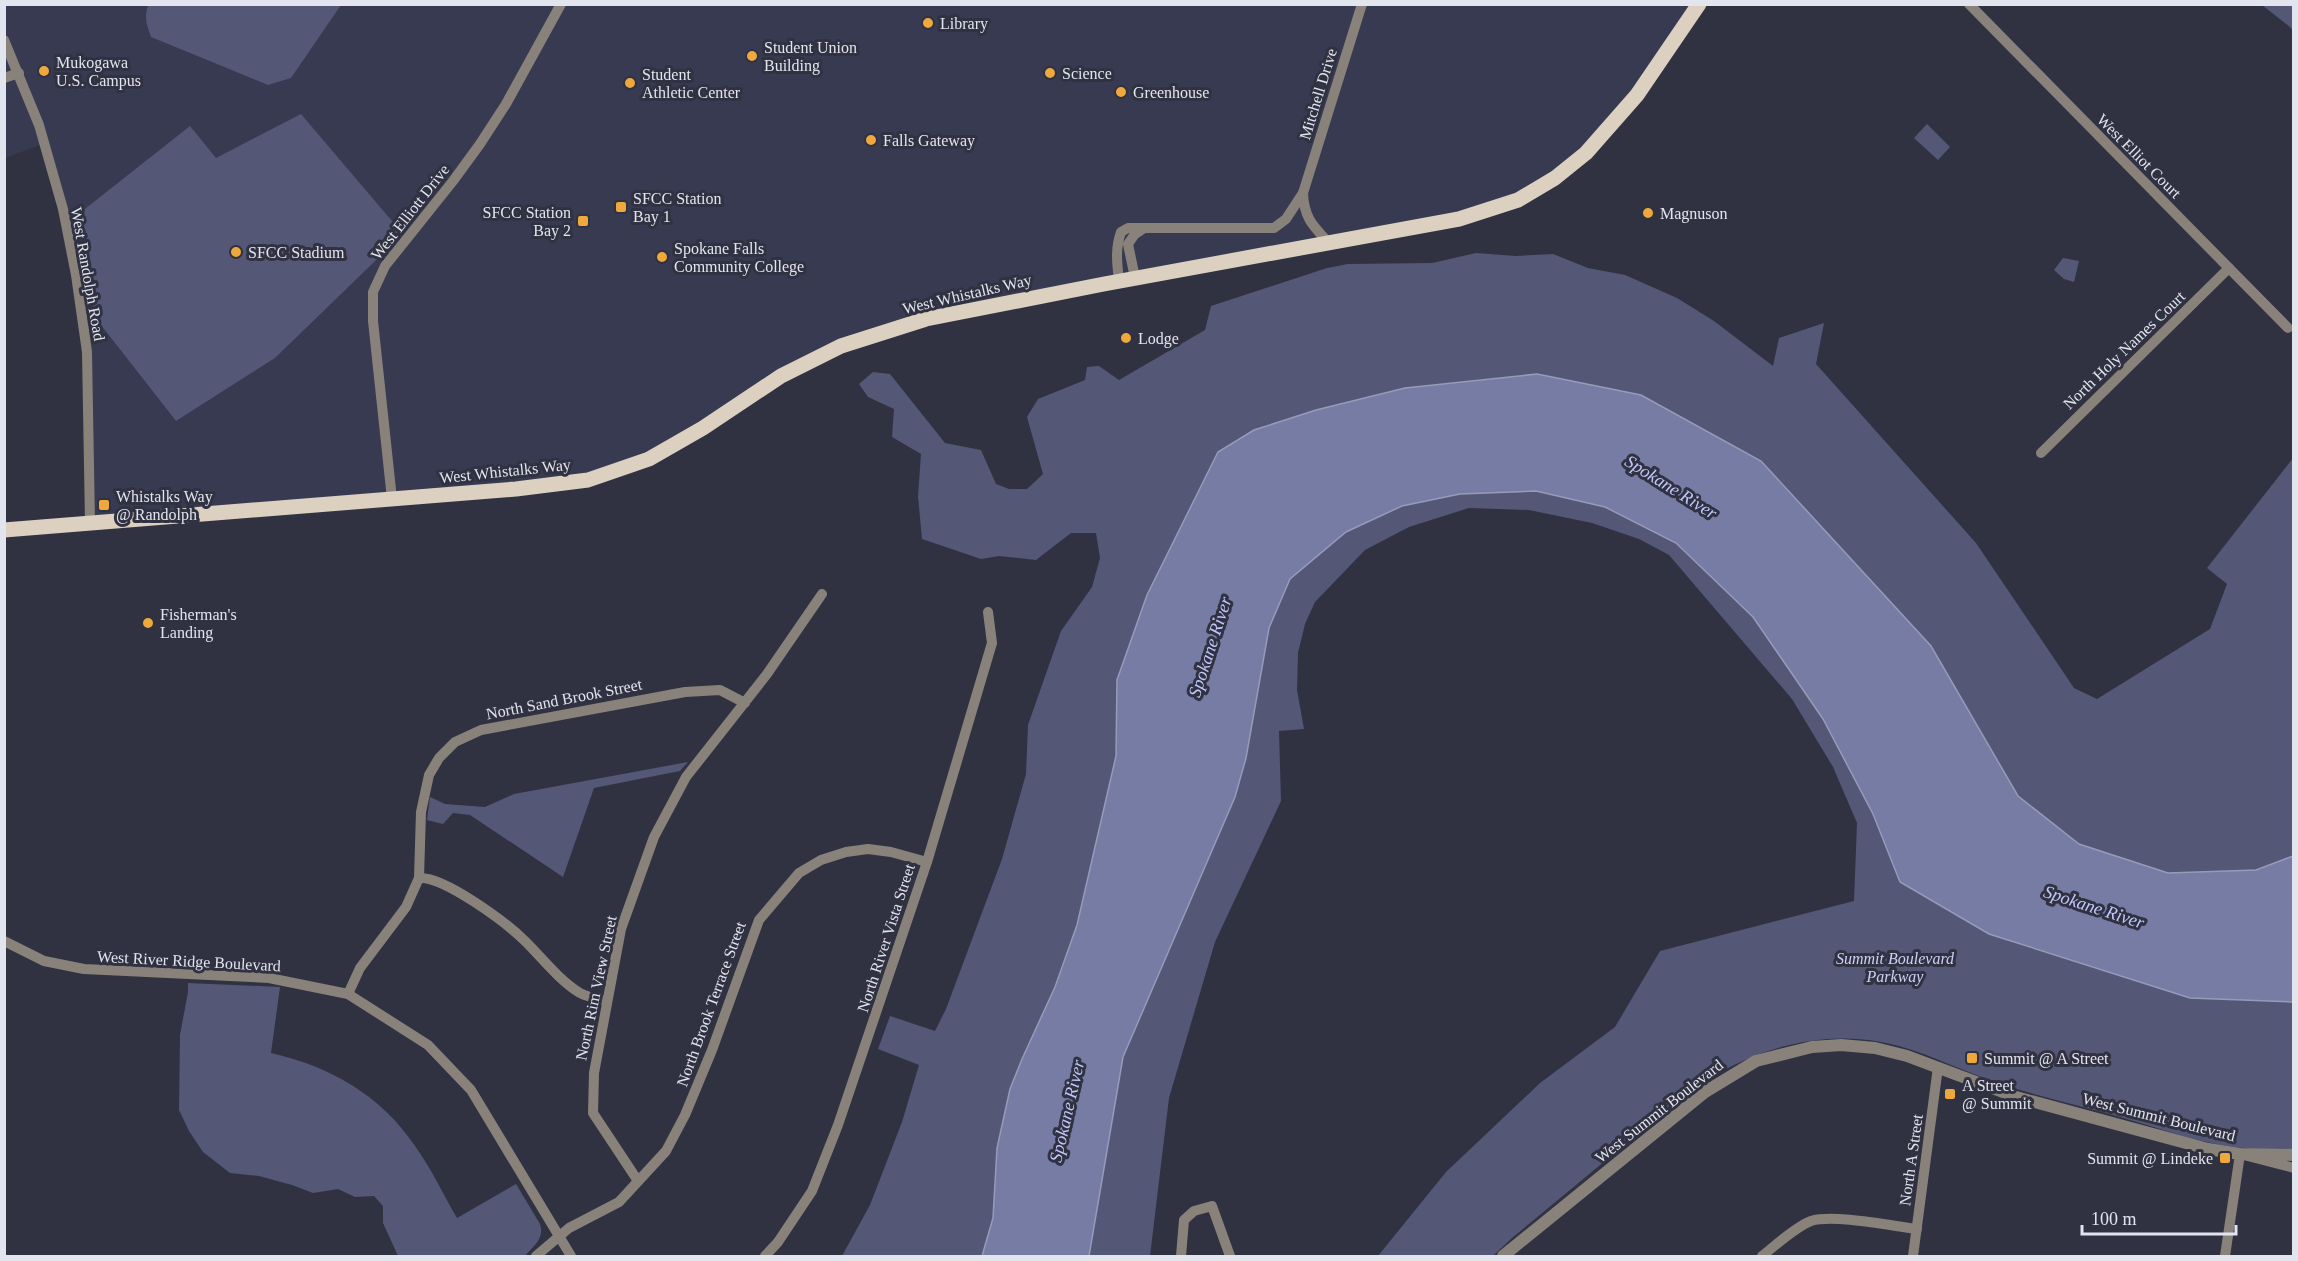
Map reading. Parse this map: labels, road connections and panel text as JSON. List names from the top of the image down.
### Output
{
  "streets": {
    "main road": ["West Whistalks Way"],
    "street": [
      "Mitchell Drive",
      "West Elliot Court",
      "West Elliott Drive",
      "West Randolph Road",
      "North Holy Names Court",
      "North Sand Brook Street",
      "North River Vista Street",
      "West River Ridge Boulevard",
      "North Rim View Street",
      "North Brook Terrace Street",
      "West Summit Boulevard",
      "North A Street"
    ]
  },
  "crossings": [
    ["West Elliot Court", "North Holy Names Court"],
    ["West Elliott Drive", "West Whistalks Way"],
    ["West Randolph Road", "West Whistalks Way"],
    ["North Sand Brook Street", "West River Ridge Boulevard"],
    ["North Sand Brook Street", "North Rim View Street"],
    ["North River Vista Street", "North Brook Terrace Street"],
    ["West River Ridge Boulevard", "North Brook Terrace Street"],
    ["North Rim View Street", "North Brook Terrace Street"],
    ["West Summit Boulevard", "North A Street"]
  ],
  "water": ["Spokane River"],
  "parks": ["Summit Boulevard Parkway"],
  "places": {
    "other": [
      "Library",
      "Student Union Building",
      "Mukogawa U.S. Campus",
      "Science",
      "Student Athletic Center",
      "Greenhouse",
      "Falls Gateway",
      "Magnuson",
      "SFCC Stadium",
      "Spokane Falls Community College",
      "Lodge",
      "Fisherman's Landing"
    ],
    "transit": [
      "SFCC Station Bay 1",
      "SFCC Station Bay 2",
      "Whistalks Way @ Randolph",
      "Summit @ A Street",
      "A Street @ Summit",
      "Summit @ Lindeke"
    ]
  },
  "scale_bar": "100 m"
}
